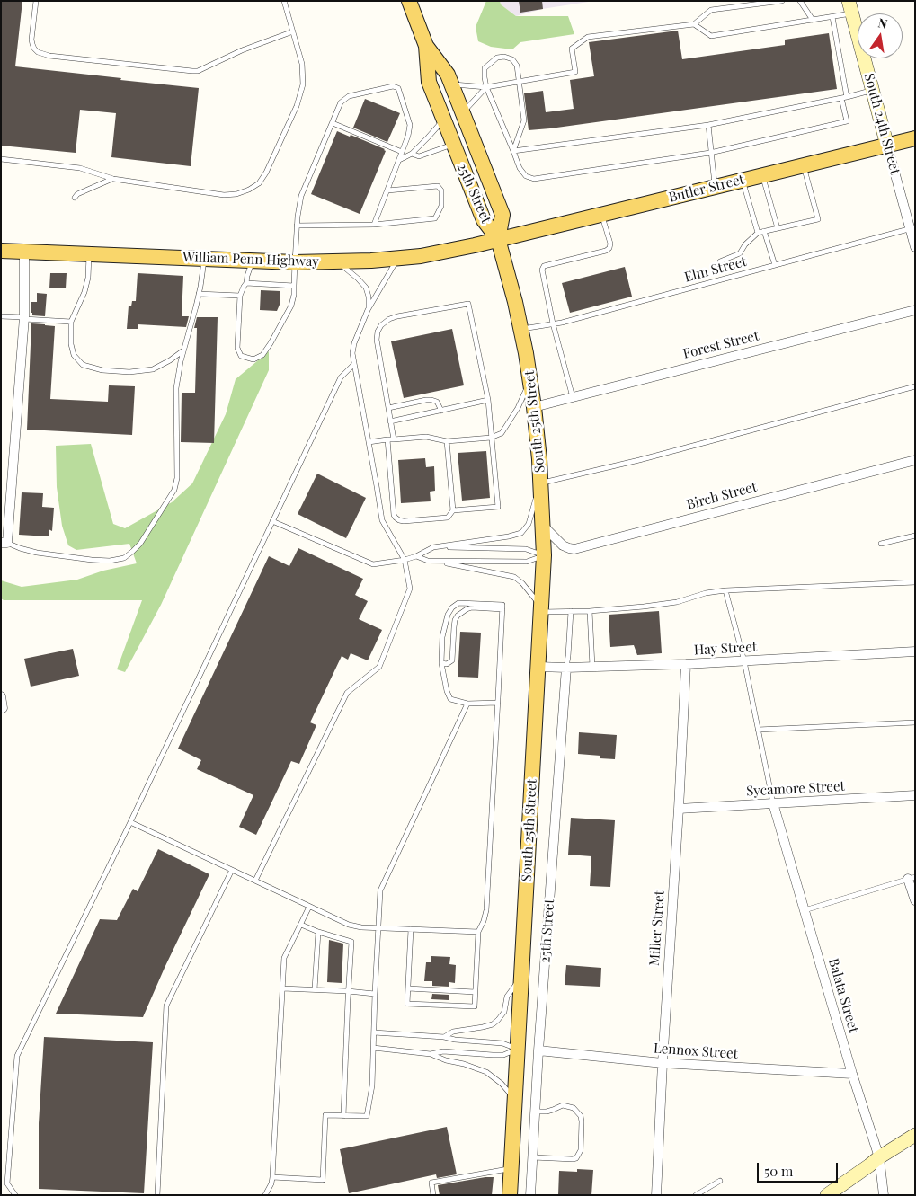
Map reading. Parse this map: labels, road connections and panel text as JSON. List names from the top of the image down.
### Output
{
  "streets": {
    "main road": [
      "Butler Street",
      "25th Street",
      "William Penn Highway",
      "South 25th Street"
    ],
    "street": [
      "South 24th Street",
      "Forest Street",
      "Birch Street",
      "Hay Street",
      "Sycamore Street",
      "Miller Street",
      "Balata Street",
      "Lennox Street"
    ],
    "lane": ["Elm Street"]
  },
  "crossings": [
    ["South 24th Street", "Butler Street"],
    ["South 24th Street", "Elm Street"],
    ["Butler Street", "25th Street"],
    ["Butler Street", "William Penn Highway"],
    ["Butler Street", "South 25th Street"],
    ["25th Street", "William Penn Highway"],
    ["25th Street", "South 25th Street"],
    ["25th Street", "Hay Street"],
    ["25th Street", "Lennox Street"],
    ["William Penn Highway", "South 25th Street"],
    ["Elm Street", "South 25th Street"],
    ["Forest Street", "South 25th Street"],
    ["South 25th Street", "Birch Street"],
    ["South 25th Street", "Hay Street"],
    ["Hay Street", "Miller Street"],
    ["Sycamore Street", "Miller Street"],
    ["Sycamore Street", "Balata Street"],
    ["Miller Street", "Lennox Street"],
    ["Balata Street", "Lennox Street"]
  ],
  "scale_bar": "50 m",
  "north": "top"
}
